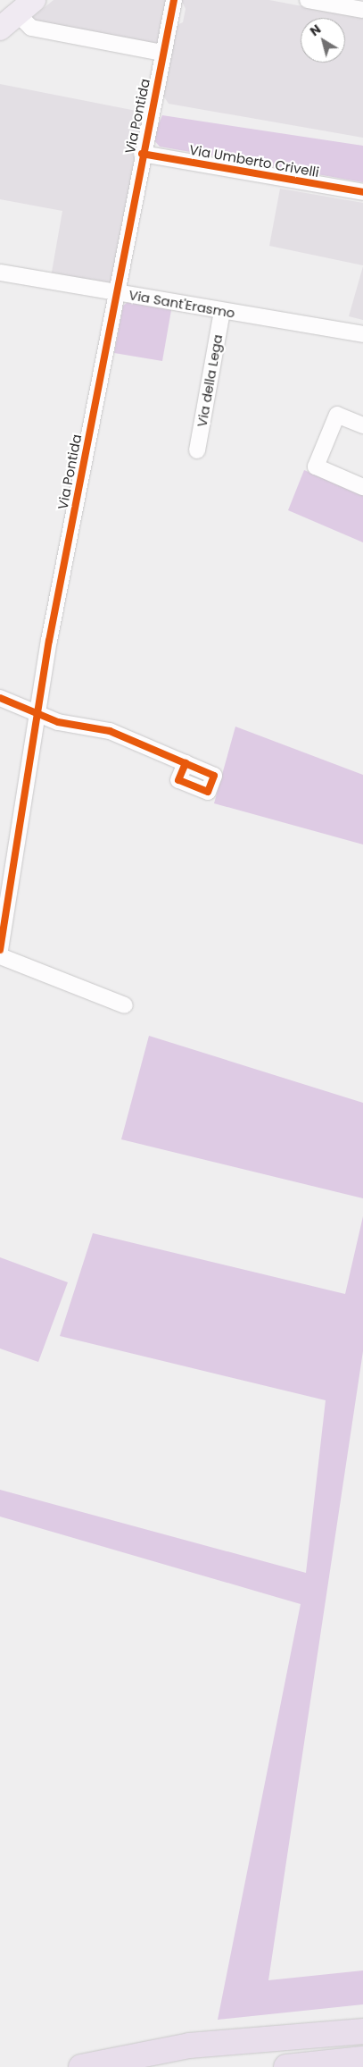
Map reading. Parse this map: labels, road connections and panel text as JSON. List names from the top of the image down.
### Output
{
  "streets": {
    "street": [
      "Via Pontida",
      "Via Umberto Crivelli",
      "Via Sant'Erasmo",
      "Via della Lega"
    ]
  },
  "crossings": [
    ["Via Pontida", "Via Umberto Crivelli"],
    ["Via Pontida", "Via Sant'Erasmo"],
    ["Via Sant'Erasmo", "Via della Lega"]
  ],
  "north": "top left"
}
